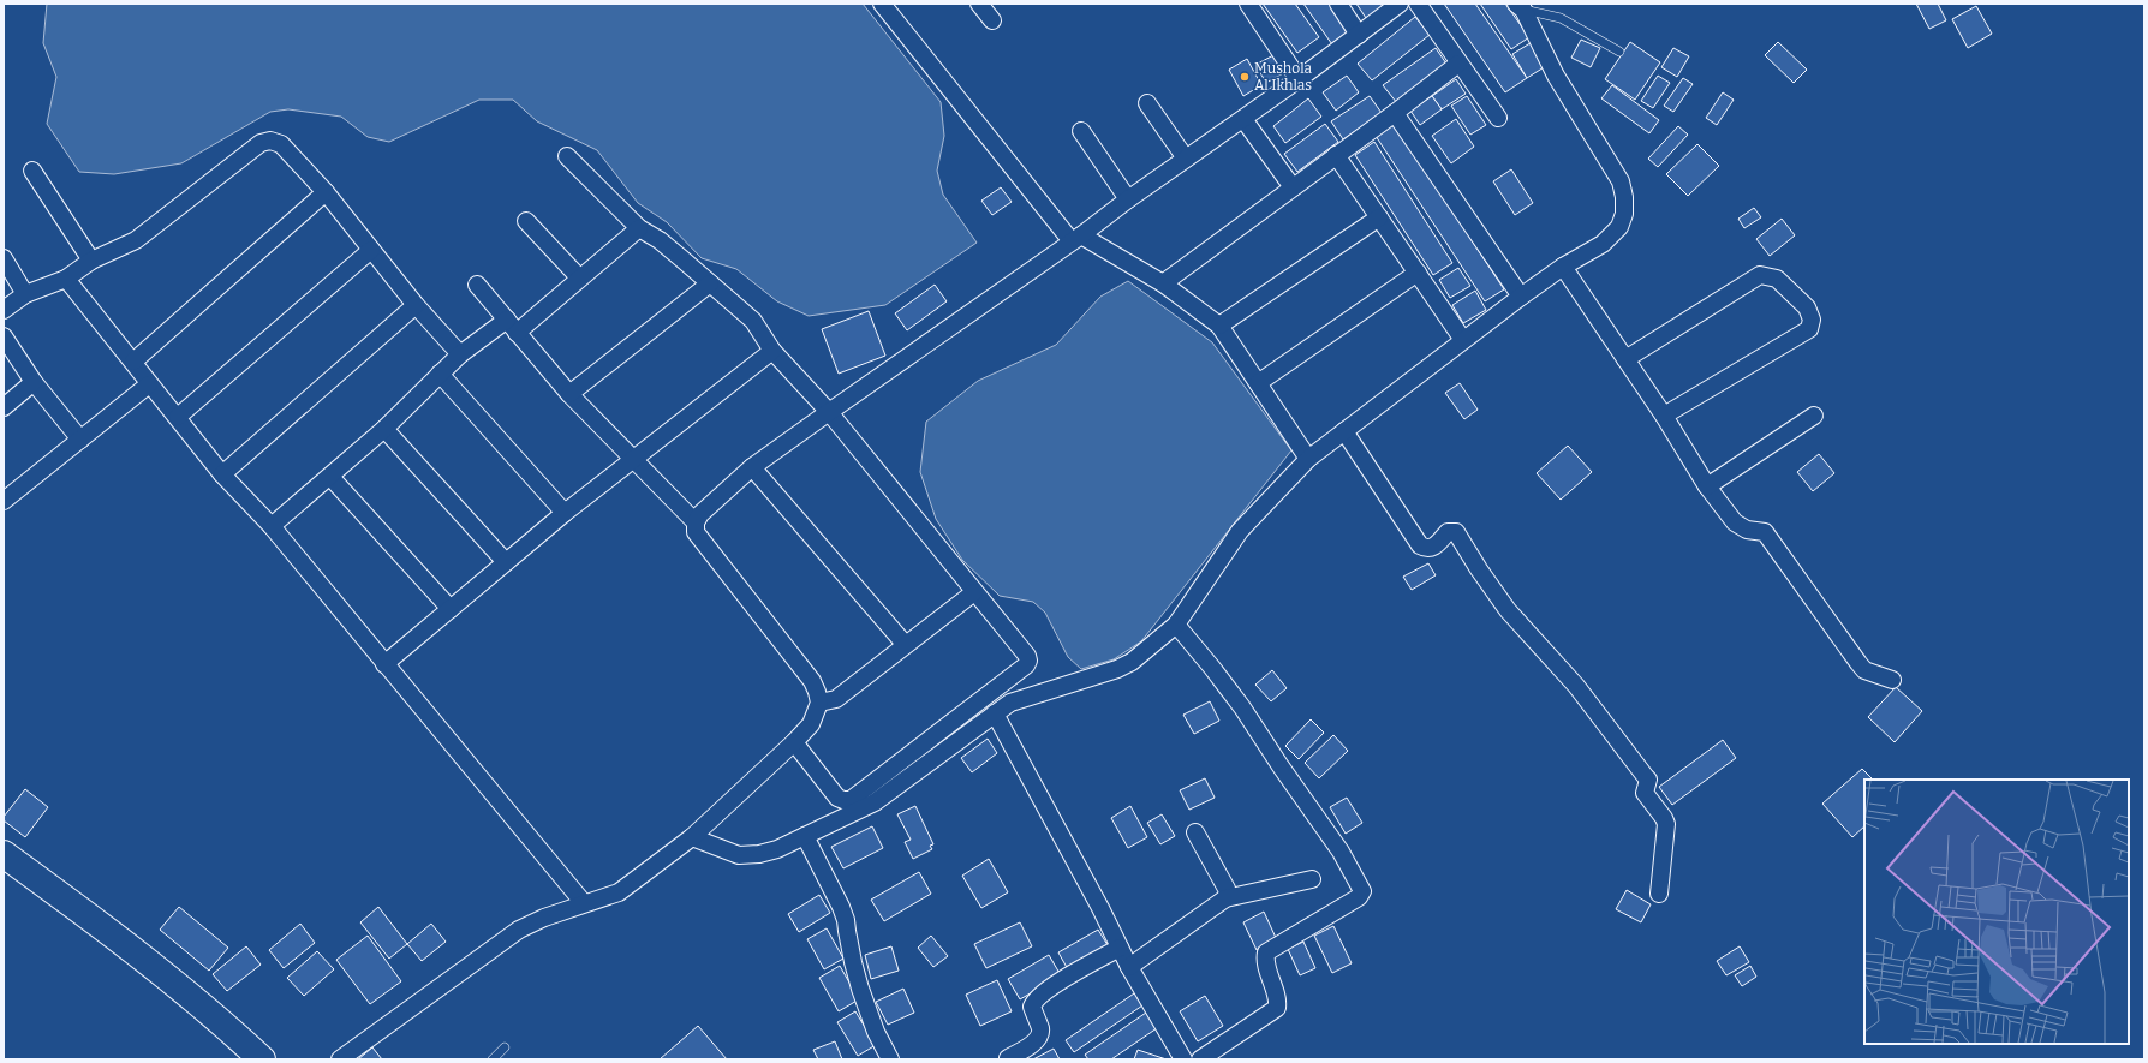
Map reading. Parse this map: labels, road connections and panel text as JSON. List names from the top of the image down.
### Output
{
  "places": ["Mushola Al Ikhlas"]
}
